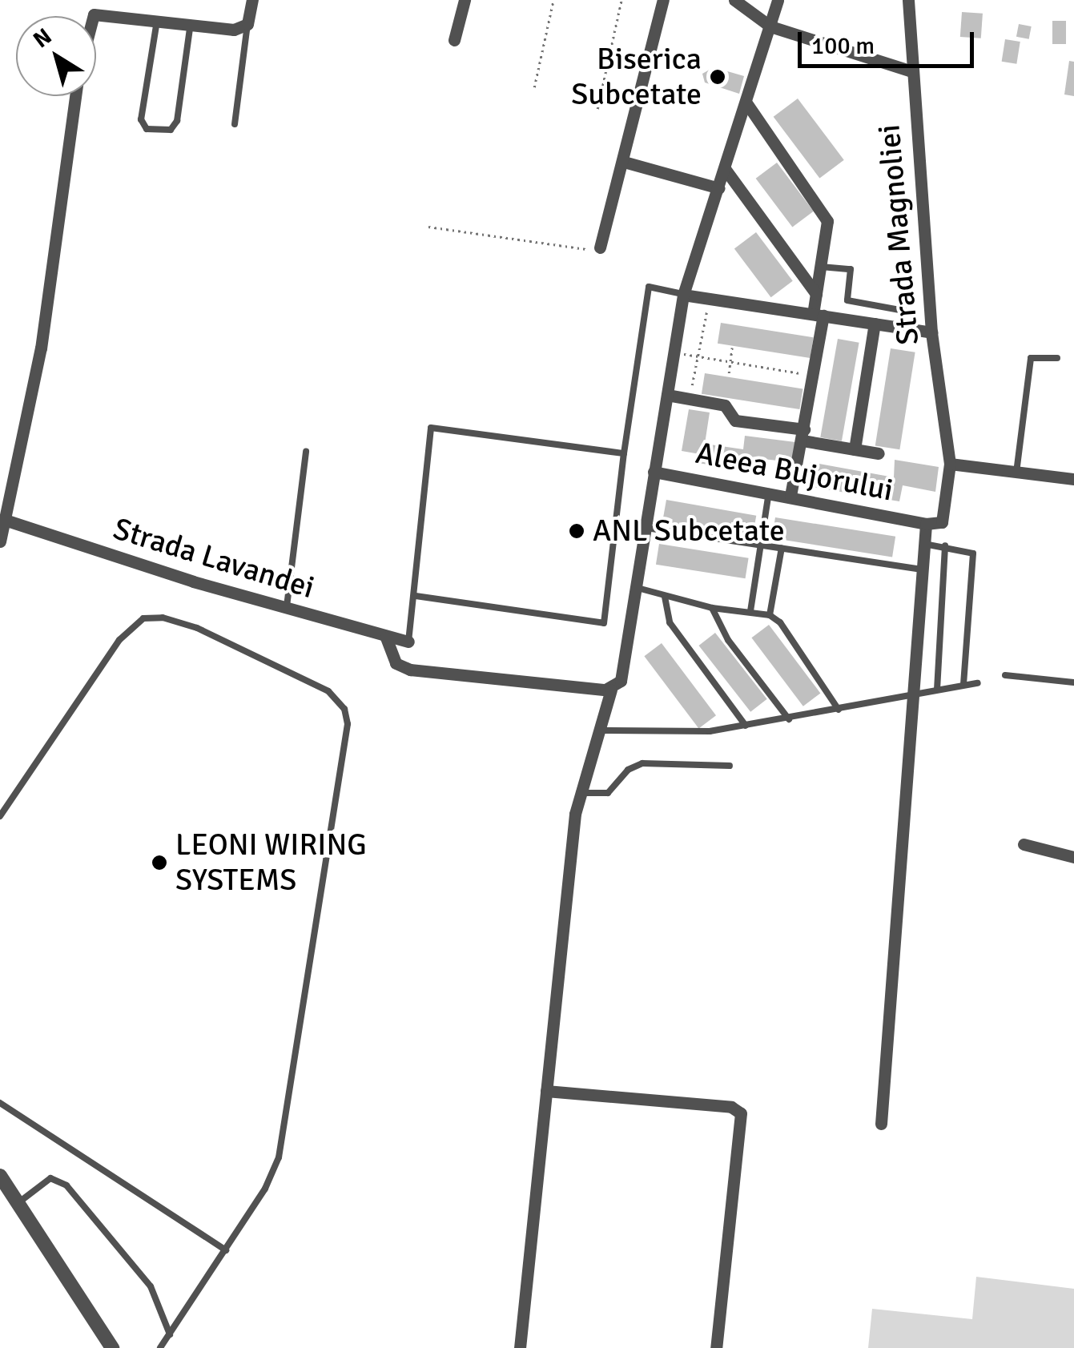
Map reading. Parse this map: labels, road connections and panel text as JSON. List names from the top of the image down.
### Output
{
  "streets": {
    "street": ["Strada Magnoliei", "Aleea Bujorului", "Strada Lavandei"]
  },
  "crossings": [
    ["Strada Magnoliei", "Aleea Bujorului"]
  ],
  "places": ["Biserica Subcetate", "ANL Subcetate", "LEONI WIRING SYSTEMS"],
  "scale_bar": "100 m",
  "north": "top left"
}
